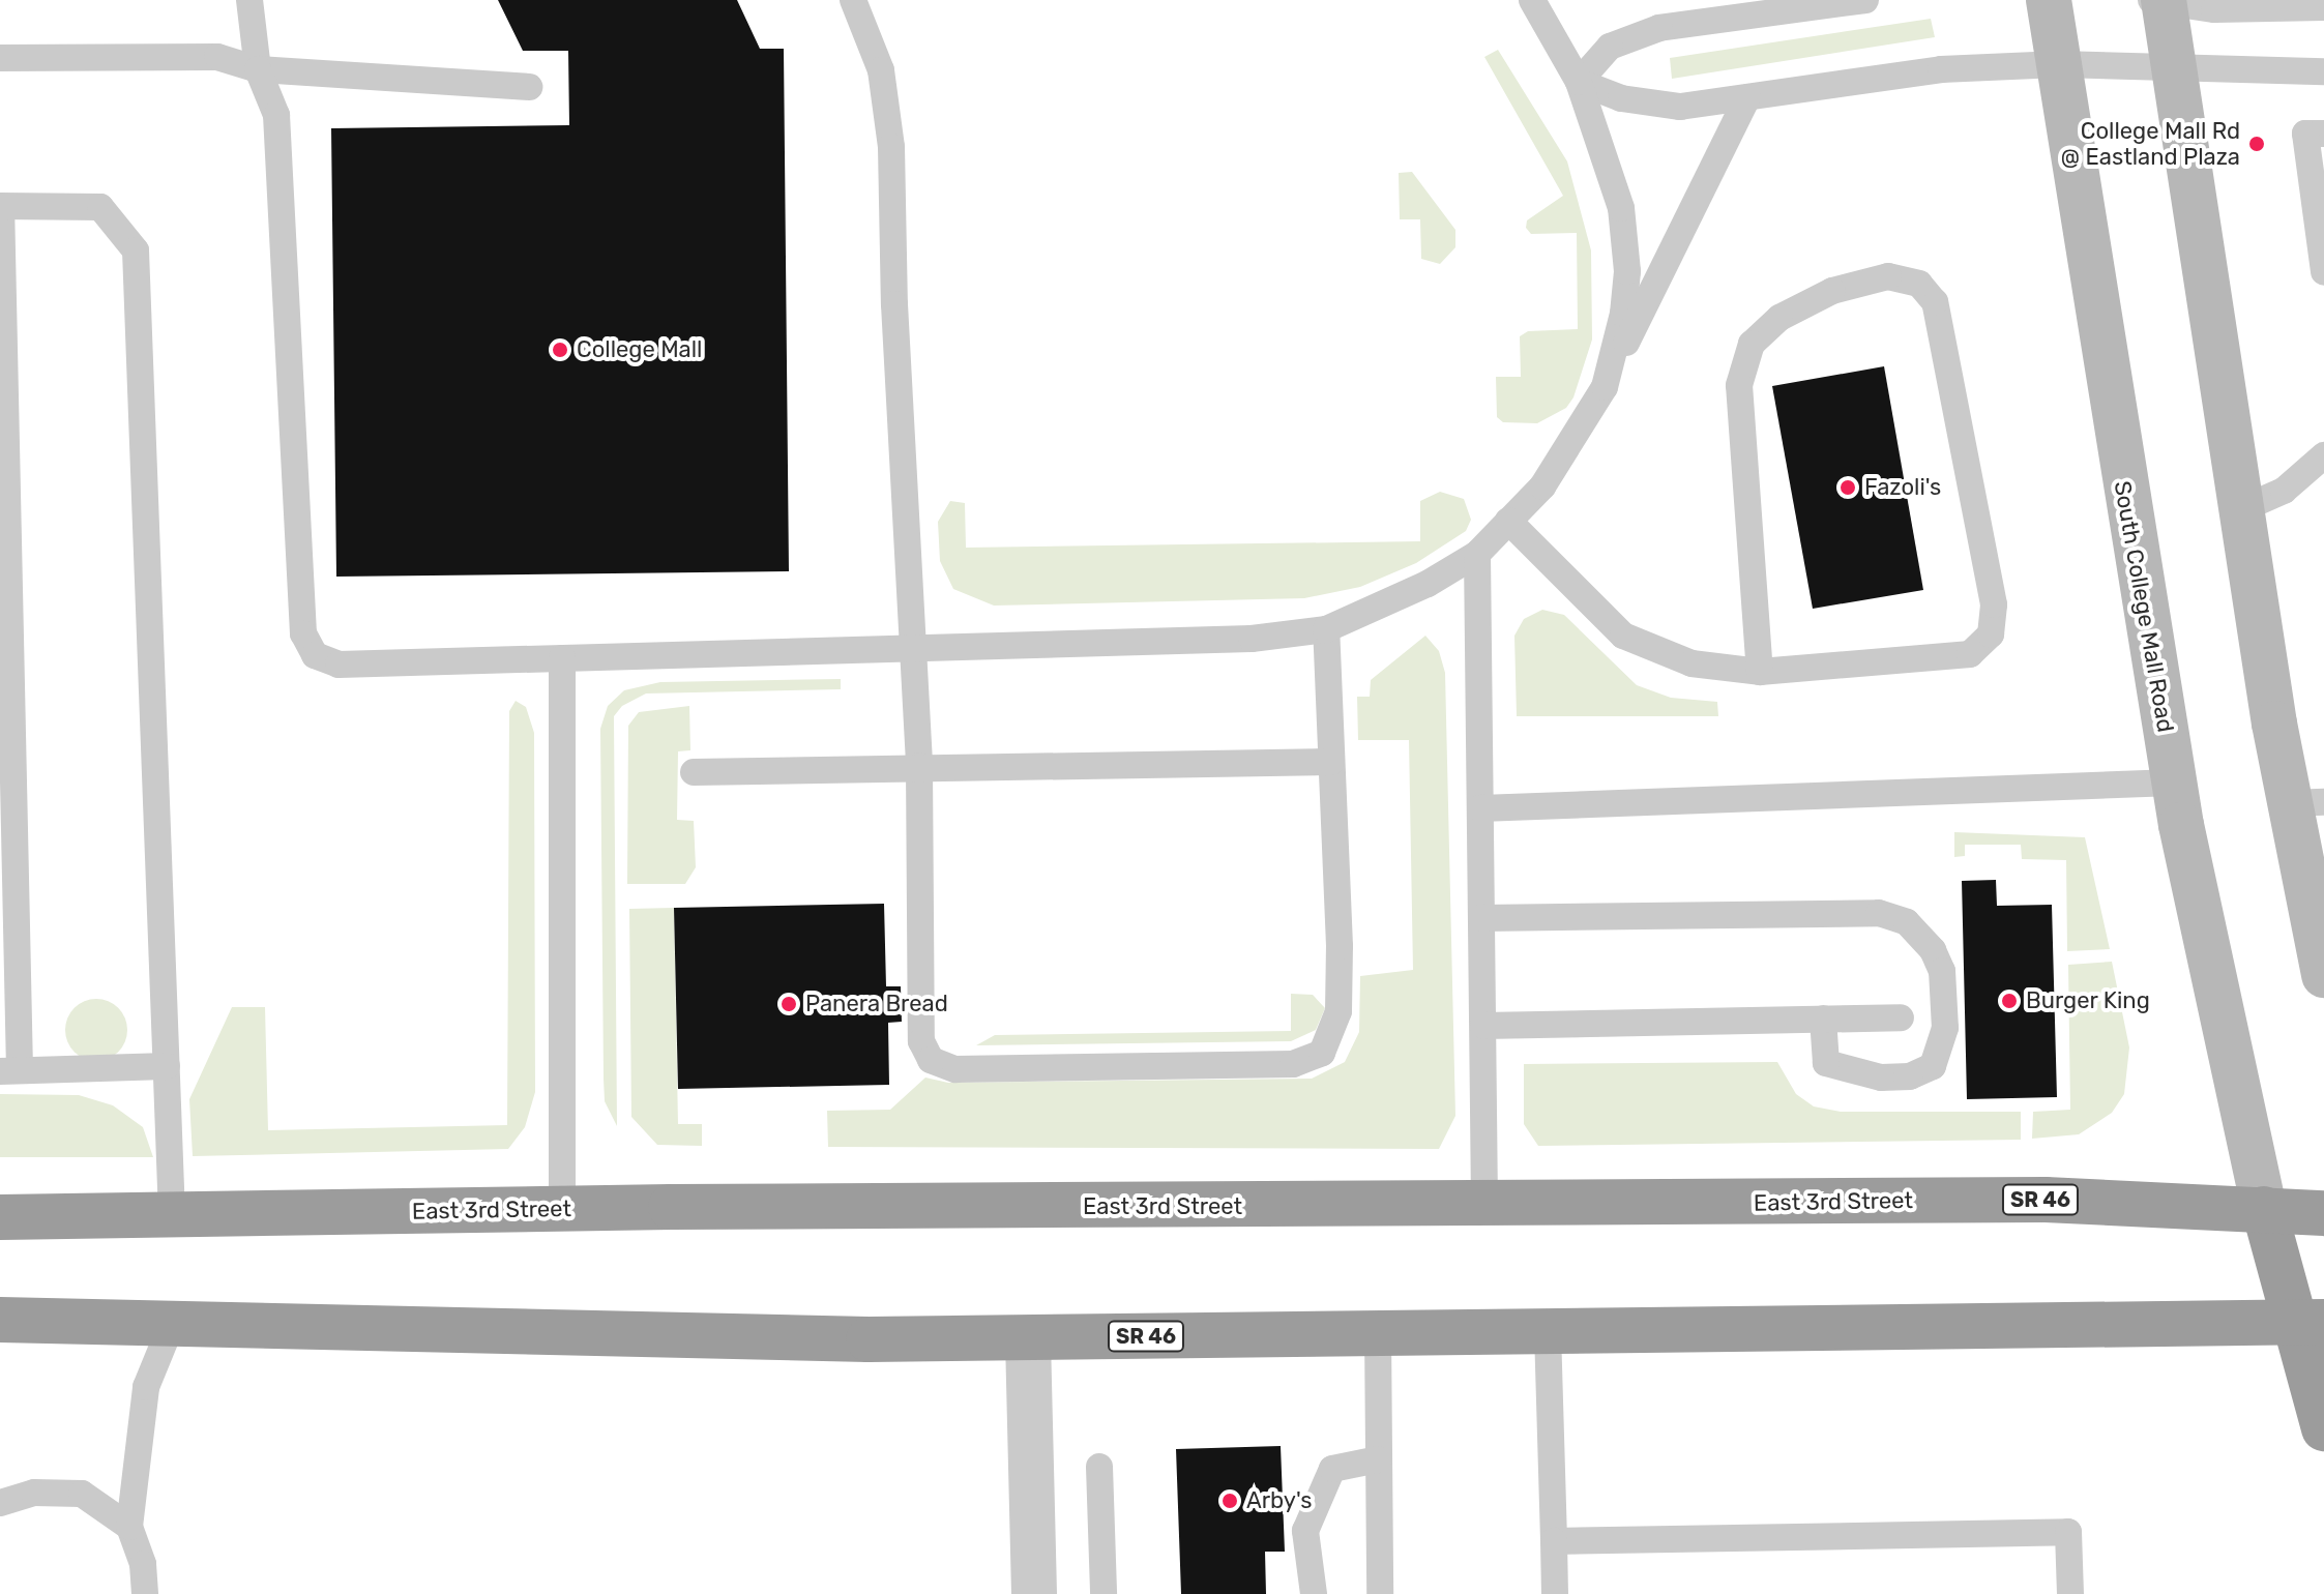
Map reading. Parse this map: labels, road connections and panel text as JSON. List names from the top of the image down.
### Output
{
  "streets": {
    "highway": ["SR 46", "East 3rd Street"],
    "main road": ["South College Mall Road"]
  },
  "crossings": [
    ["South College Mall Road", "East 3rd Street"]
  ],
  "places": [
    "College Mall Rd @ Eastland Plaza",
    "College Mall",
    "Fazoli's",
    "Burger King",
    "Panera Bread",
    "Arby's"
  ]
}
